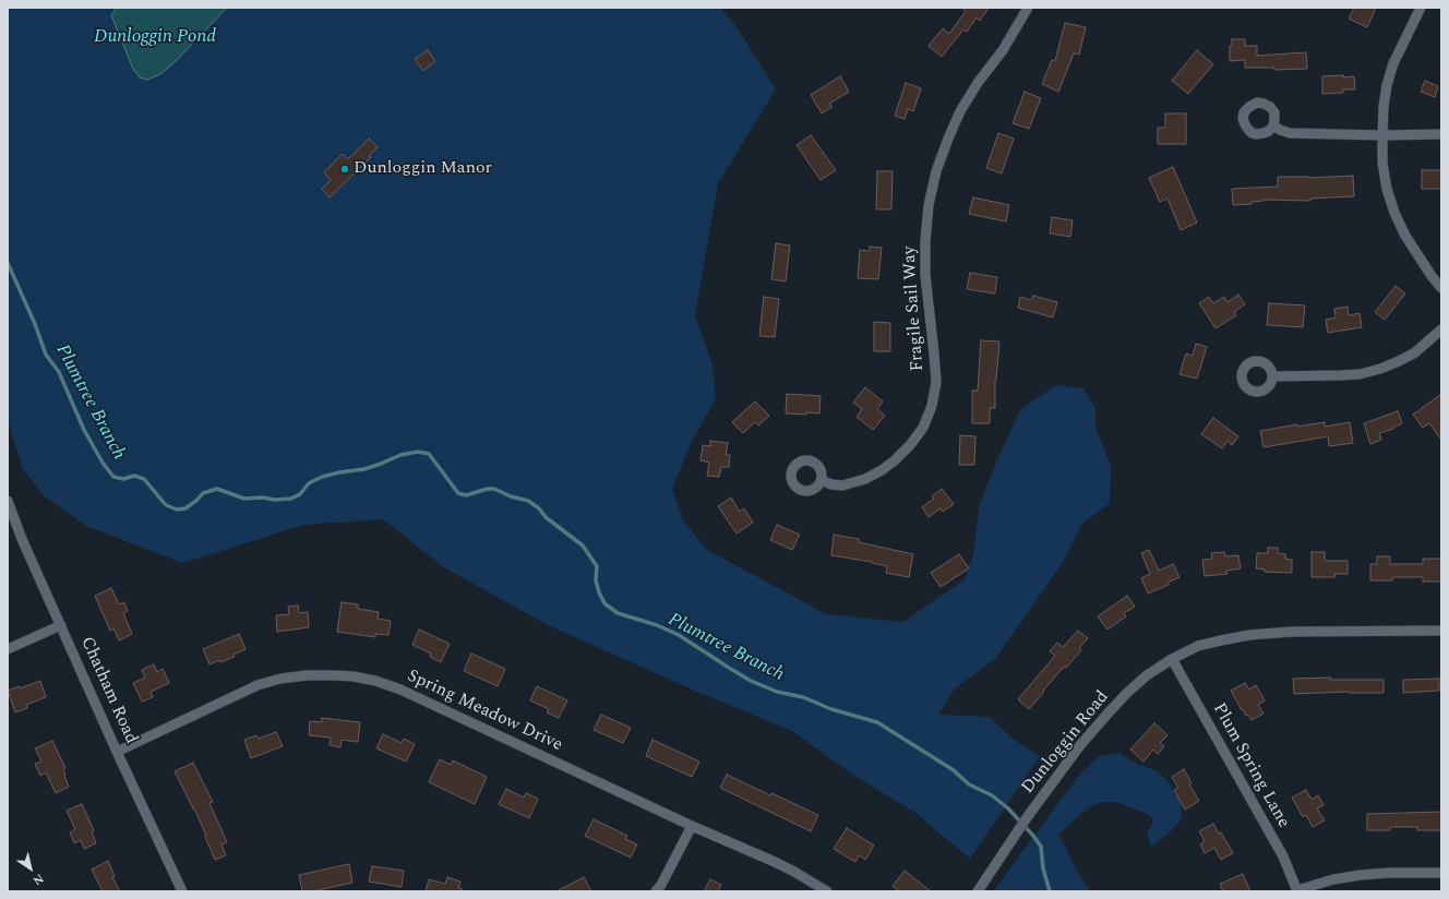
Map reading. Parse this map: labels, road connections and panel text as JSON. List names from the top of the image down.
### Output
{
  "streets": {
    "street": [
      "Fragile Sail Way",
      "Chatham Road",
      "Spring Meadow Drive",
      "Dunloggin Road",
      "Plum Spring Lane"
    ]
  },
  "crossings": [
    ["Chatham Road", "Spring Meadow Drive"],
    ["Dunloggin Road", "Plum Spring Lane"]
  ],
  "water": ["Dunloggin Pond", "Plumtree Branch"],
  "places": ["Dunloggin Manor"],
  "north": "bottom right"
}
